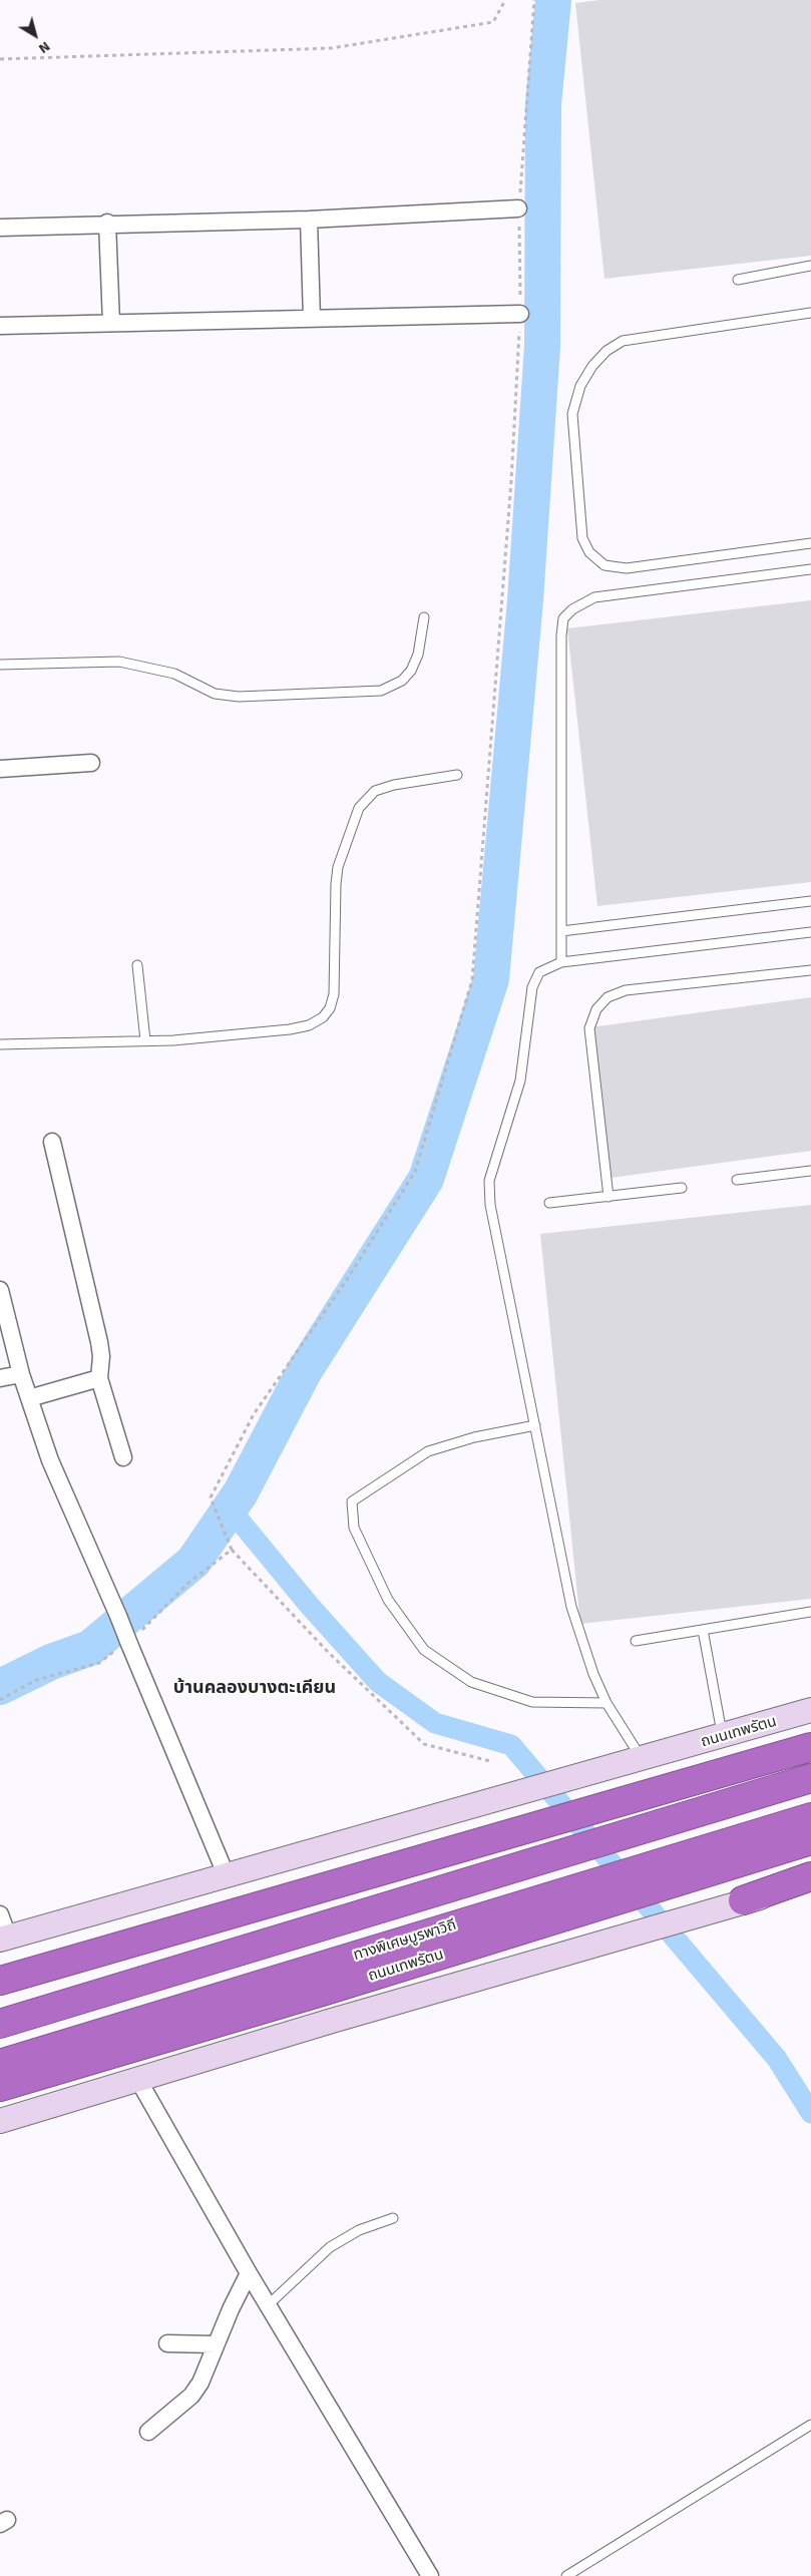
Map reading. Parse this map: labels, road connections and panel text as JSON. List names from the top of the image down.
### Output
{
  "streets": {
    "highway": ["ถนนเทพรัตน", "ทางพิเศษบูรพาวิถี"]
  },
  "districts": ["บ้านคลองบางตะเคียน"],
  "north": "bottom right"
}
